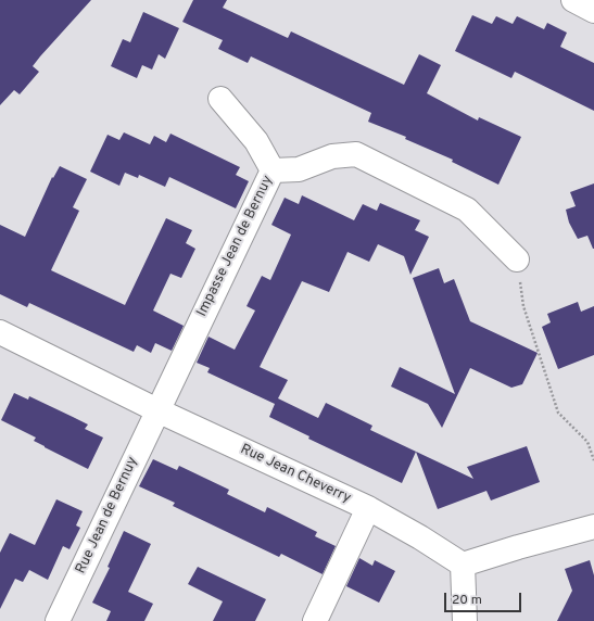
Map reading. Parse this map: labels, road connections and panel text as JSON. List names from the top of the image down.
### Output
{
  "streets": {
    "street": ["Impasse Jean de Bernuy", "Rue Jean Cheverry", "Rue Jean de Bernuy"]
  },
  "crossings": [
    ["Impasse Jean de Bernuy", "Rue Jean Cheverry"],
    ["Impasse Jean de Bernuy", "Rue Jean de Bernuy"],
    ["Rue Jean Cheverry", "Rue Jean de Bernuy"]
  ],
  "scale_bar": "20 m"
}
